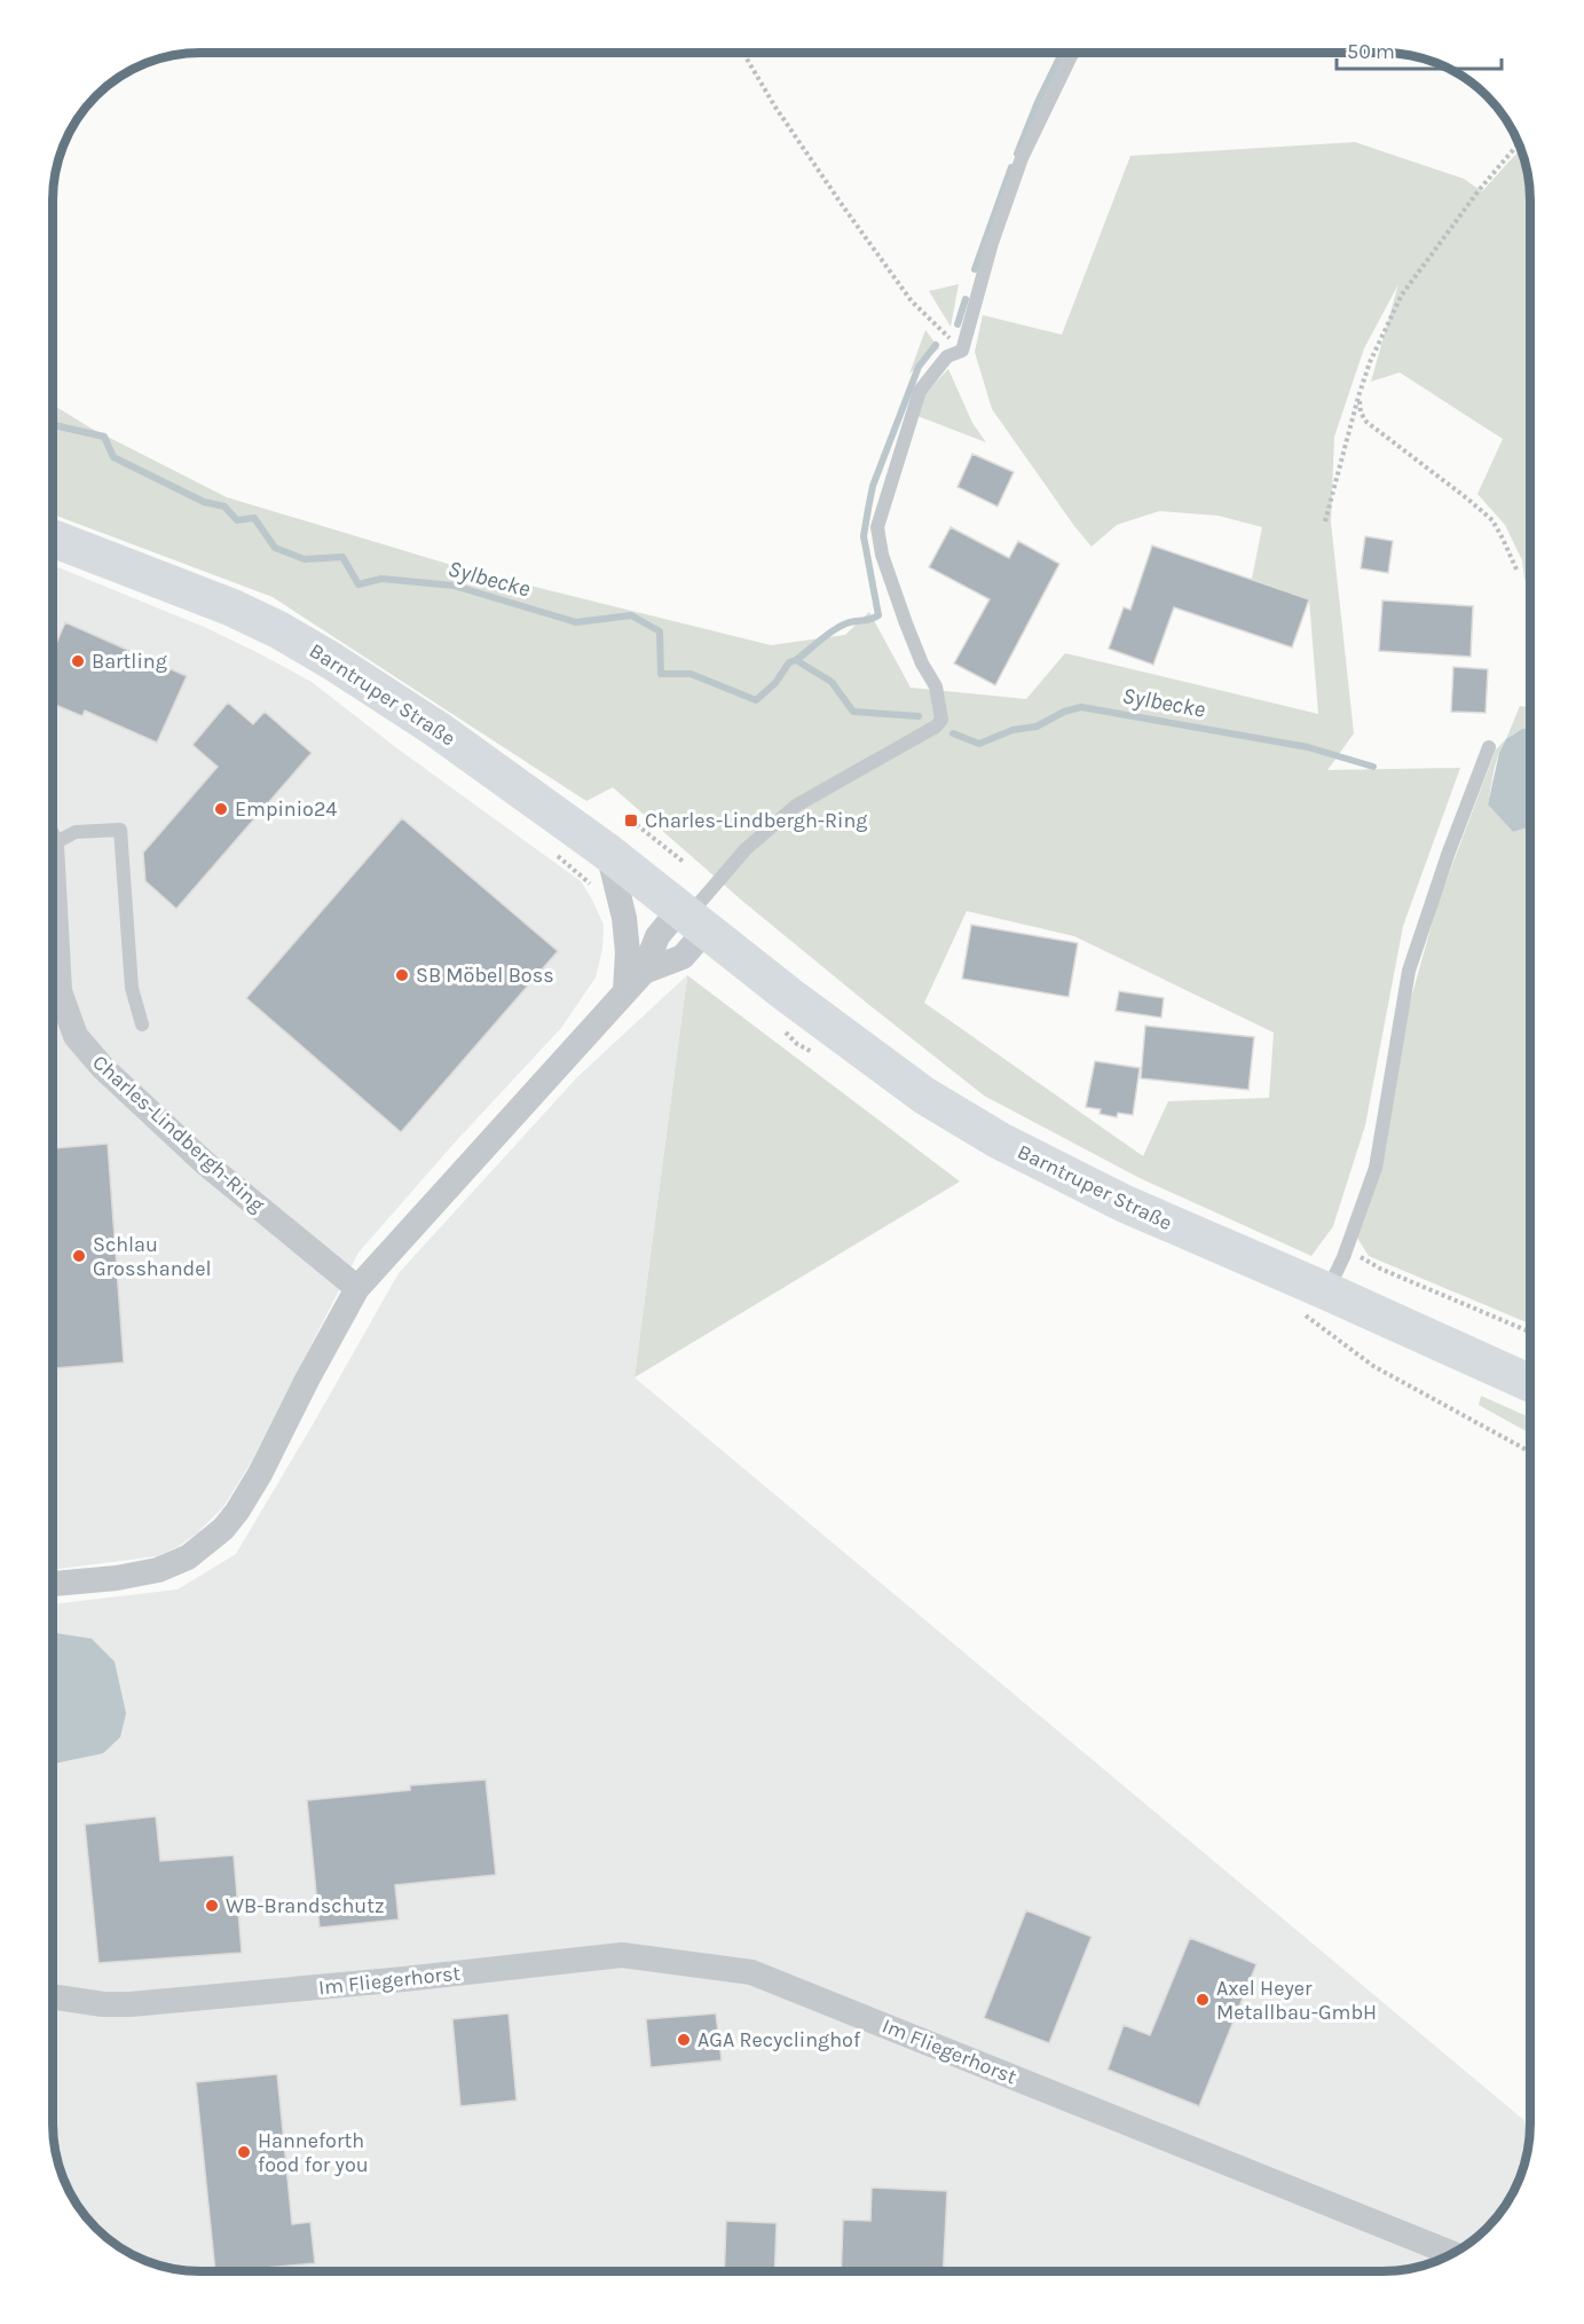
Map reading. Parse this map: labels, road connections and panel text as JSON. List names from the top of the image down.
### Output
{
  "streets": {
    "main road": ["Barntruper Straße"],
    "street": ["Charles-Lindbergh-Ring", "Im Fliegerhorst"]
  },
  "water": ["Sylbecke"],
  "places": {
    "other": [
      "Bartling",
      "Empinio24",
      "SB Möbel Boss",
      "Schlau Grosshandel",
      "WB-Brandschutz",
      "Axel Heyer Metallbau-GmbH",
      "AGA Recyclinghof",
      "Hanneforth food for you"
    ],
    "transit": ["Charles-Lindbergh-Ring"]
  },
  "scale_bar": "50 m"
}
